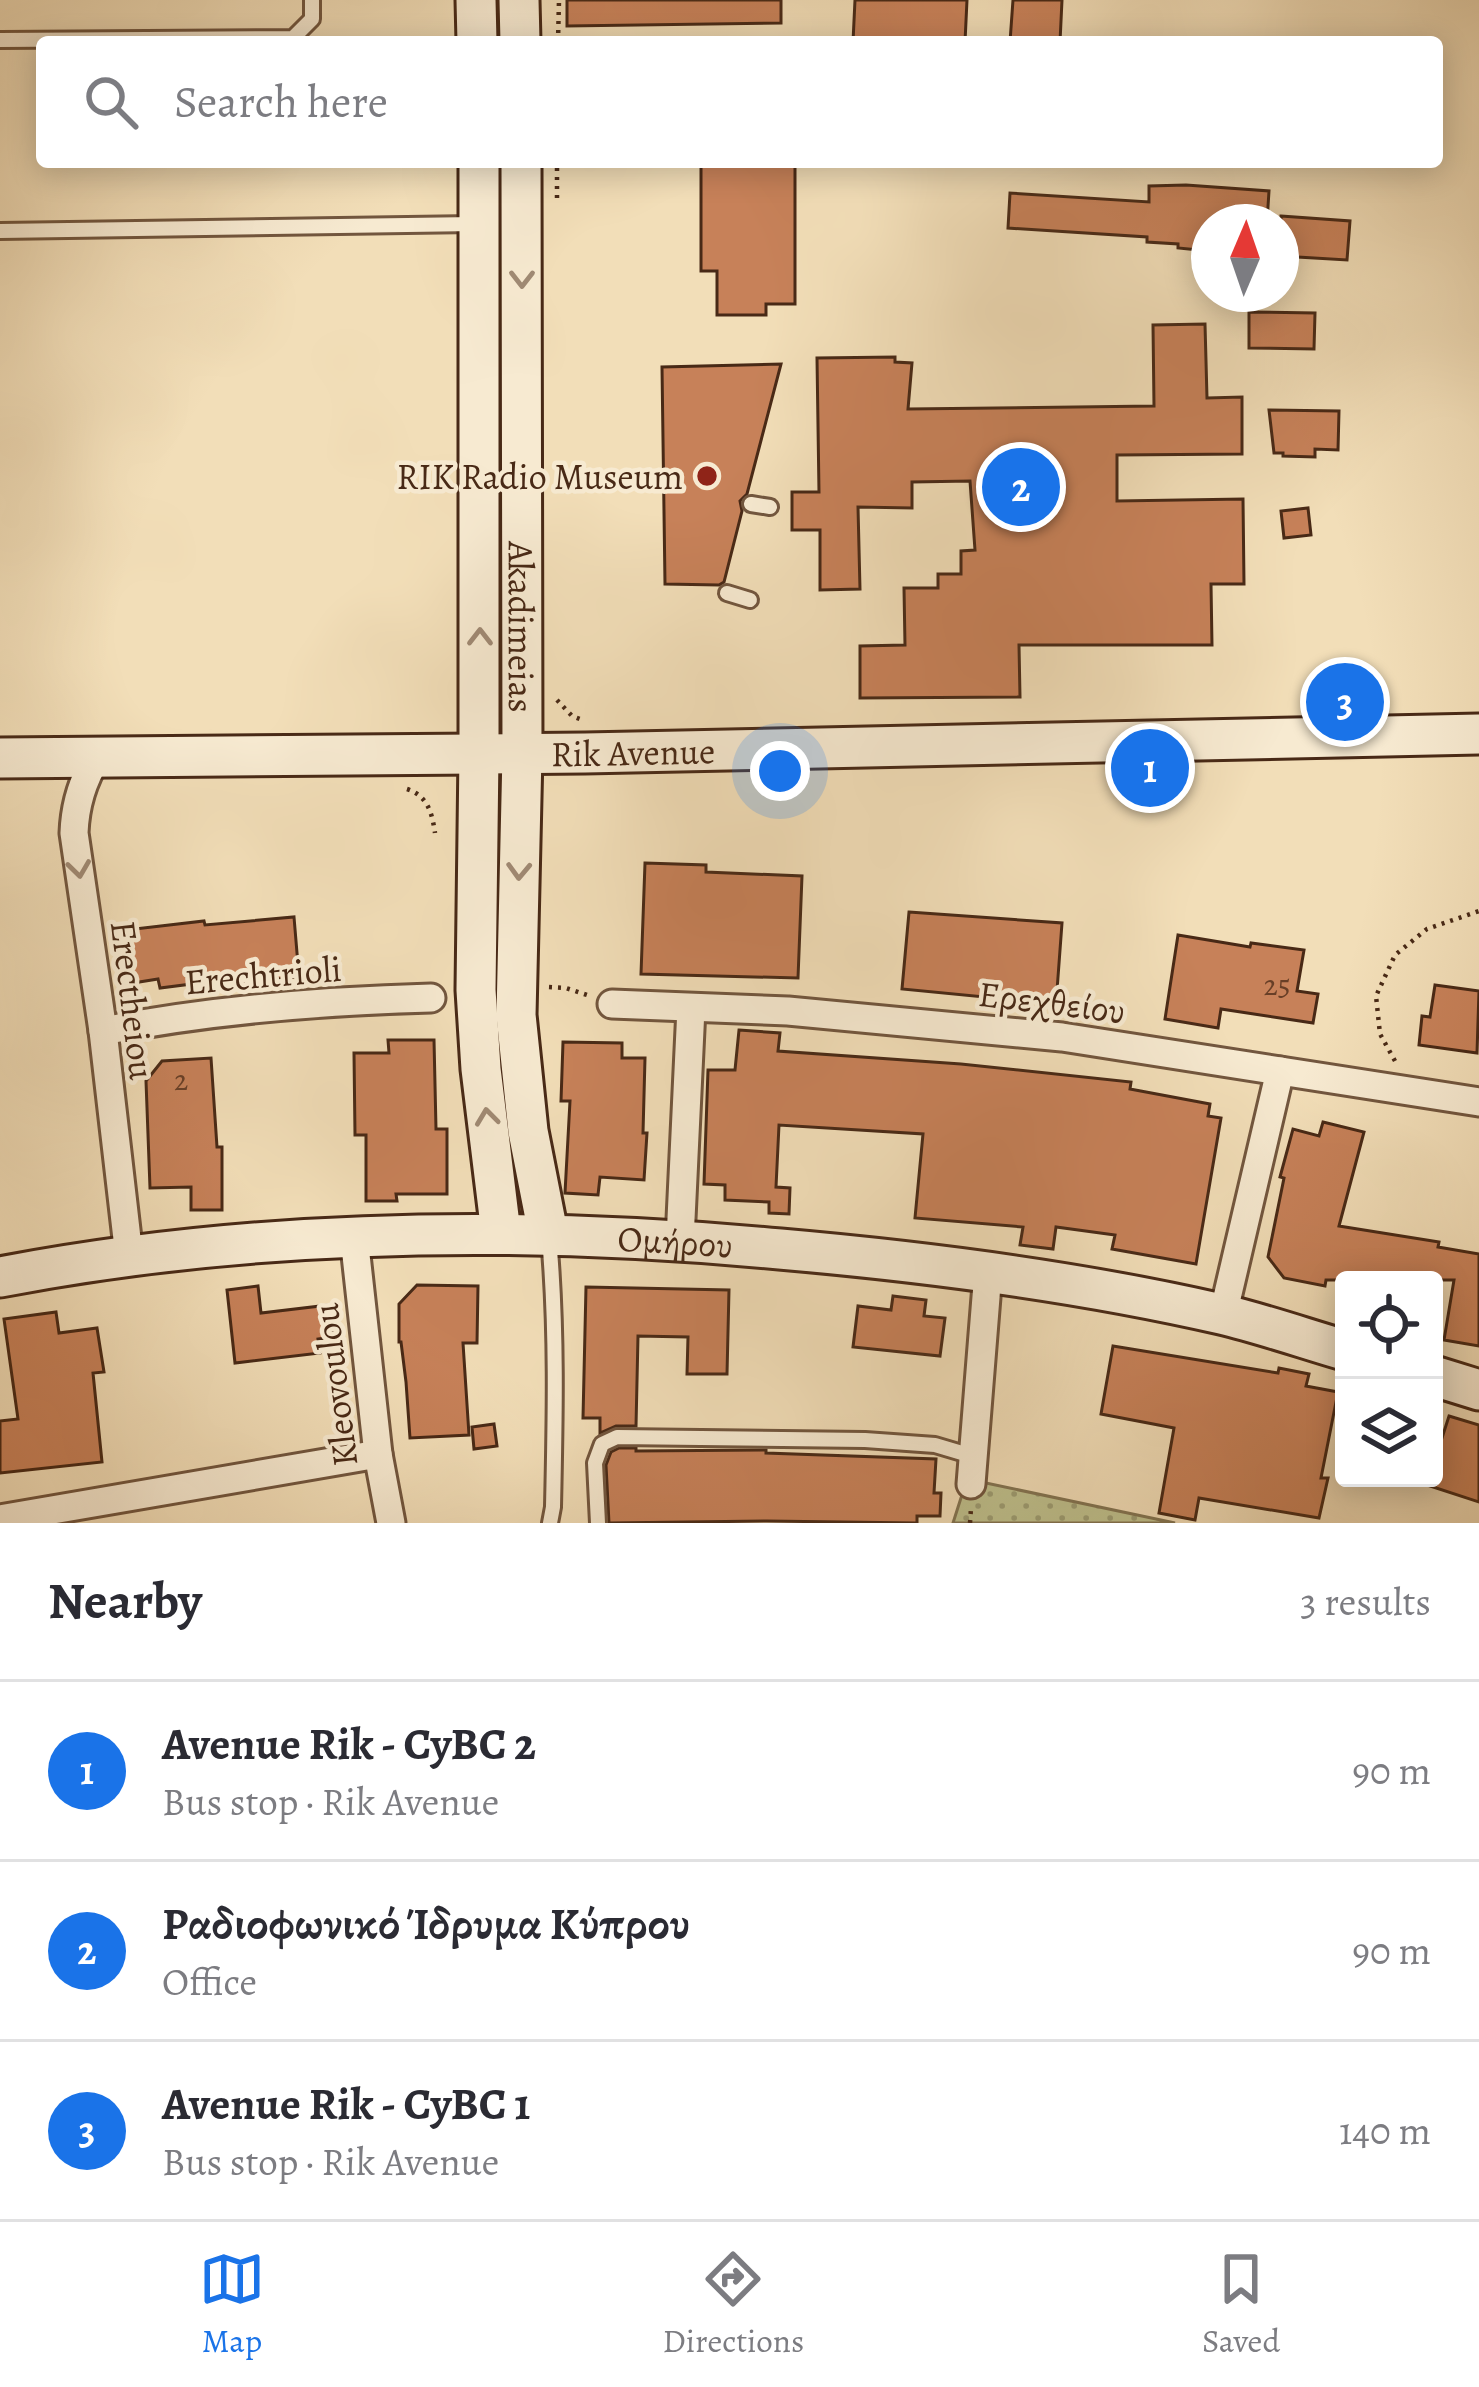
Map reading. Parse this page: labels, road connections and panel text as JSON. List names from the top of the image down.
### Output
{
  "streets": {
    "main road": ["Akadimeias", "Rik Avenue", "Ομήρου"],
    "street": [
      "Erechtrioli",
      "Erectheiou",
      "Ερεχθείου",
      "Kleovoulou"
    ]
  },
  "crossings": [
    ["Akadimeias", "Rik Avenue"],
    ["Akadimeias", "Ομήρου"],
    ["Rik Avenue", "Erectheiou"],
    ["Erechtrioli", "Erectheiou"],
    ["Erectheiou", "Ομήρου"],
    ["Ομήρου", "Kleovoulou"]
  ],
  "one_way": ["Erectheiou"],
  "places": ["RIK Radio Museum"],
  "house_numbers": ["25", "2"],
  "north": "top",
  "page": {
    "search": "Search here",
    "pins": ["2", "3", "1"],
    "heading": ["Nearby", "3 results"],
    "list": [
      {
        "mark": "1",
        "name": "Avenue Rik - CyBC 2",
        "note": "Bus stop · Rik Avenue",
        "value": "90 m"
      },
      {
        "mark": "2",
        "name": "Ραδιοφωνικό Ίδρυμα Κύπρου",
        "note": "Office",
        "value": "90 m"
      },
      {
        "mark": "3",
        "name": "Avenue Rik - CyBC 1",
        "note": "Bus stop · Rik Avenue",
        "value": "140 m"
      }
    ],
    "nav": ["Map", "Directions", "Saved"]
  }
}
